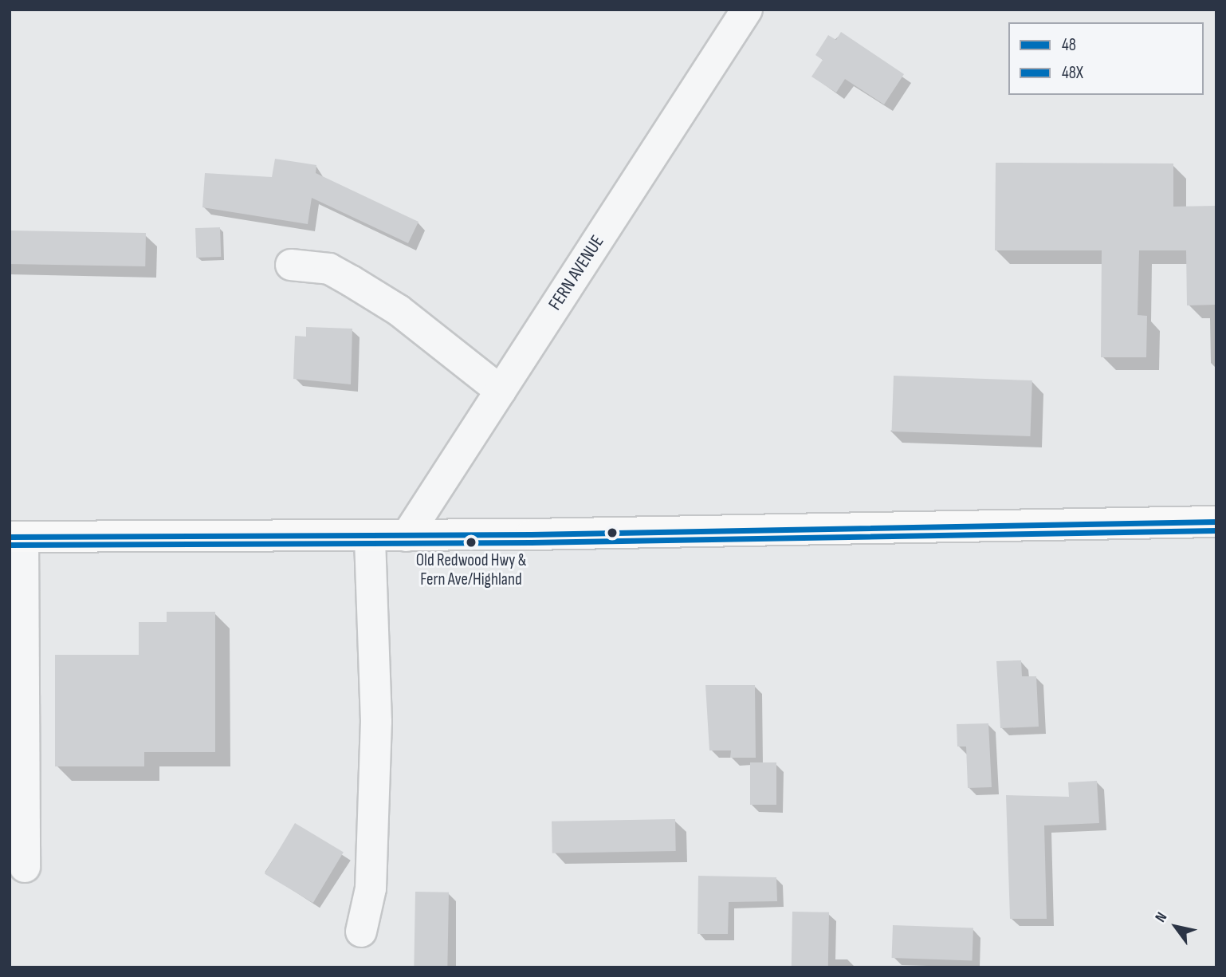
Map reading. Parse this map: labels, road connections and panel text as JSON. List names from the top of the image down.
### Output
{
  "streets": {
    "street": ["FERN AVENUE"]
  },
  "places": ["Old Redwood Hwy & Fern Ave/Highland"],
  "lines": ["transit line 48", "transit line 48X"],
  "legend": ["48", "48X"],
  "north": "top left"
}
